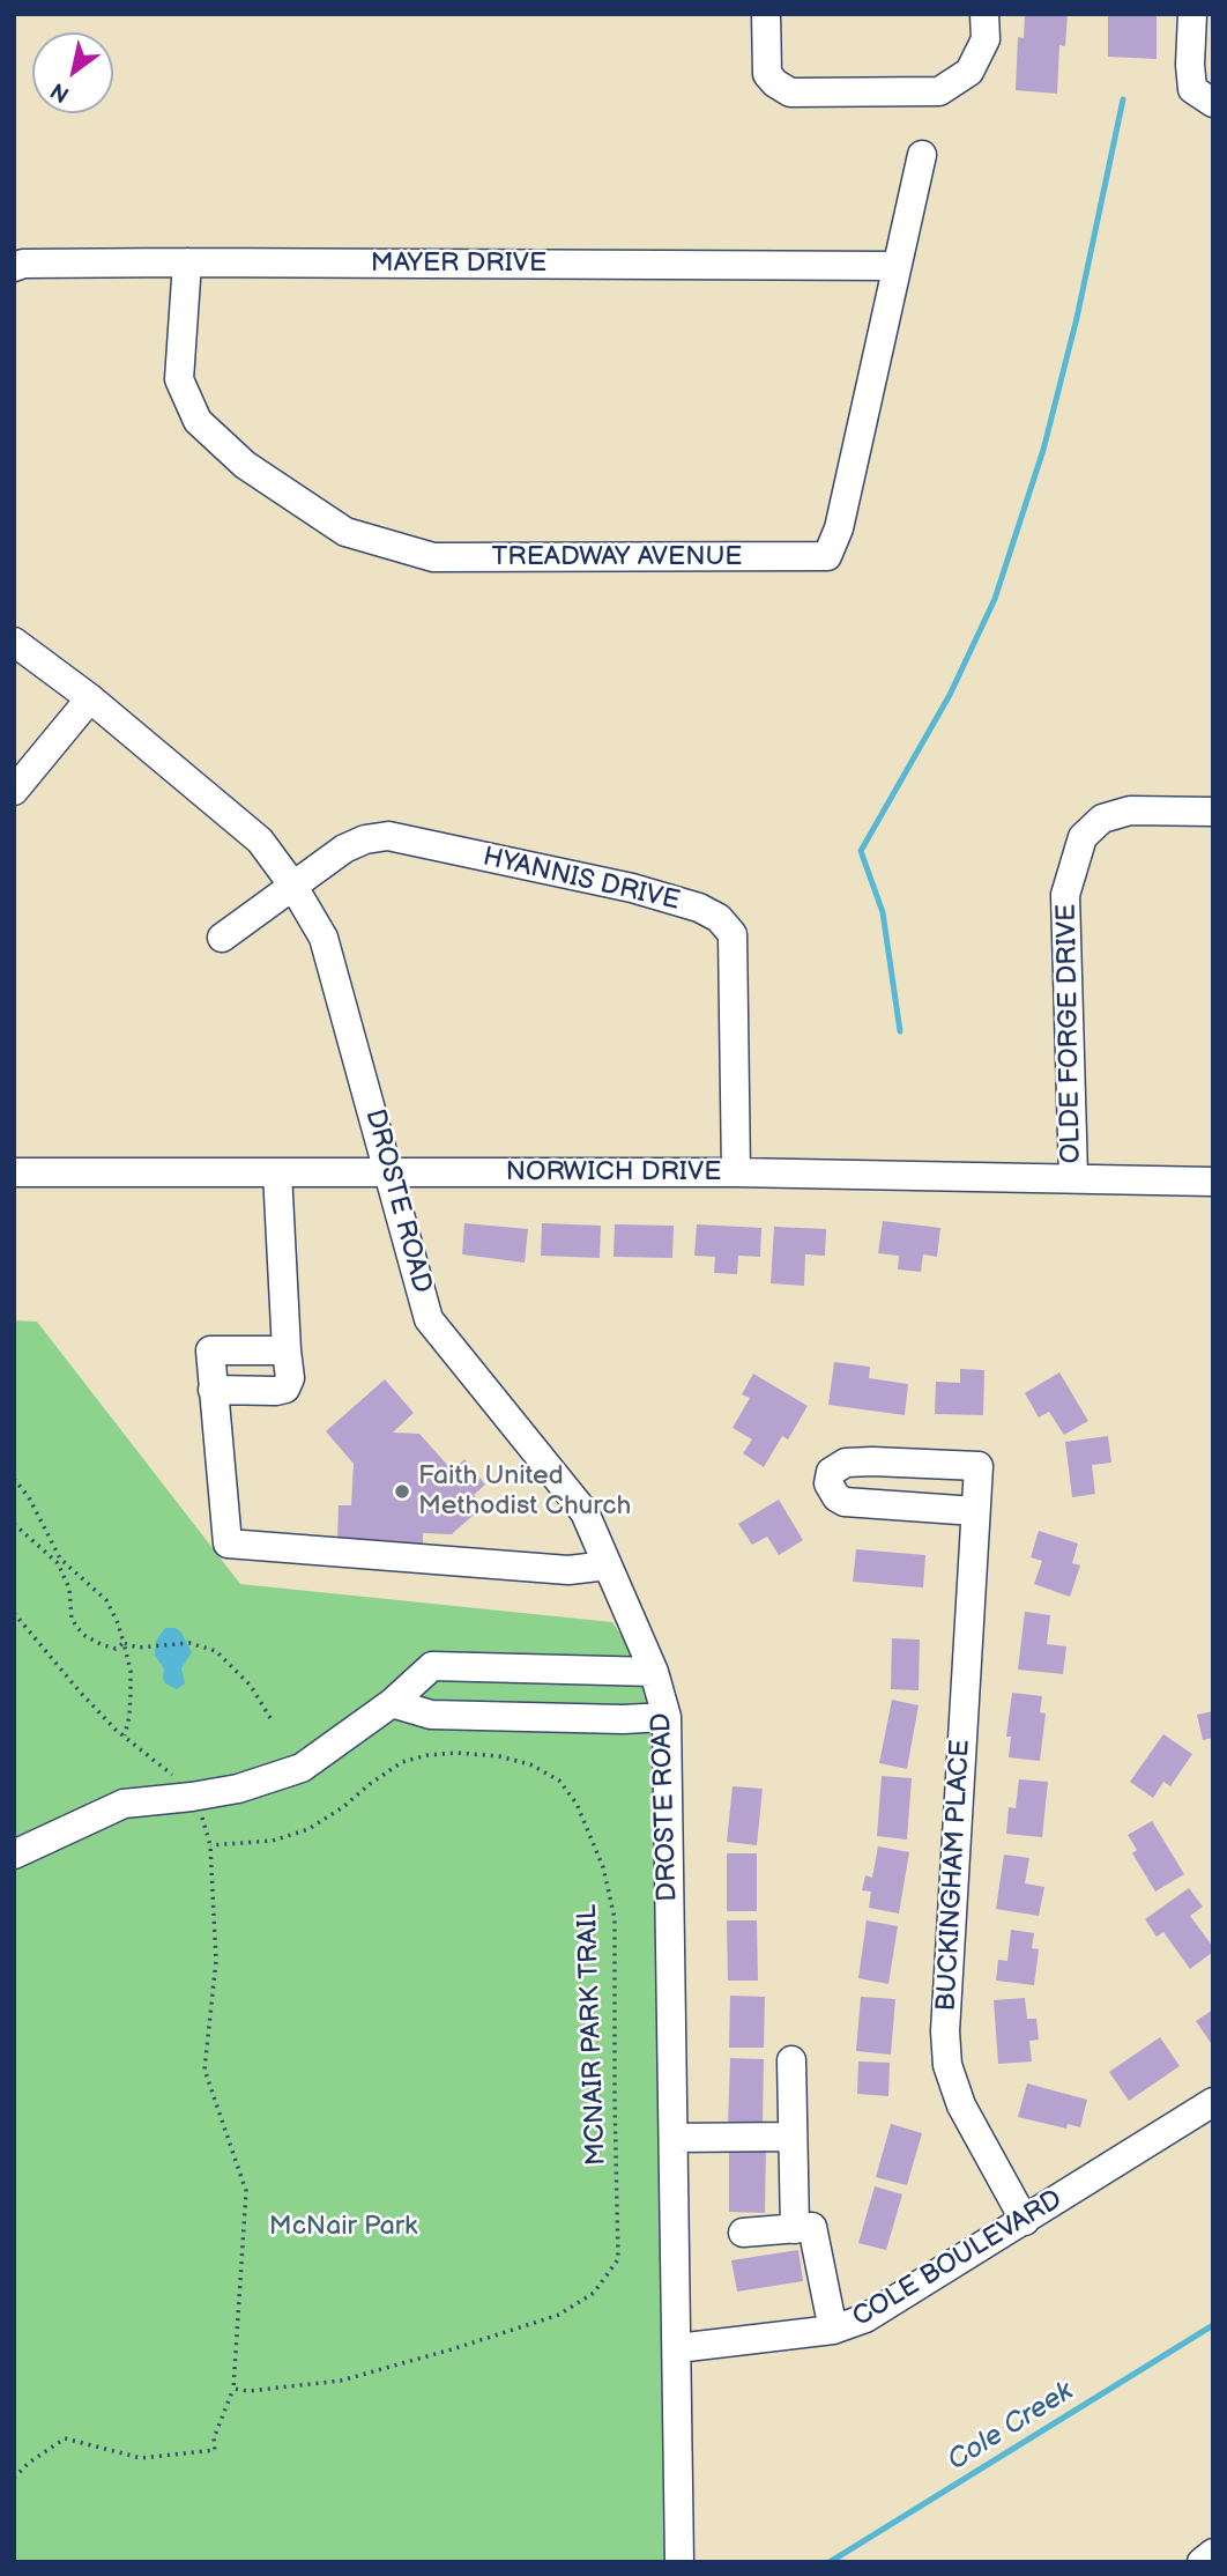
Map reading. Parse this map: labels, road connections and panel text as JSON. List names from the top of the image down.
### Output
{
  "streets": {
    "street": [
      "MAYER DRIVE",
      "TREADWAY AVENUE",
      "HYANNIS DRIVE",
      "OLDE FORGE DRIVE",
      "NORWICH DRIVE",
      "DROSTE ROAD",
      "BUCKINGHAM PLACE",
      "COLE BOULEVARD"
    ],
    "path": ["MCNAIR PARK TRAIL"]
  },
  "crossings": [
    ["MAYER DRIVE", "TREADWAY AVENUE"],
    ["HYANNIS DRIVE", "NORWICH DRIVE"],
    ["HYANNIS DRIVE", "DROSTE ROAD"],
    ["OLDE FORGE DRIVE", "NORWICH DRIVE"],
    ["NORWICH DRIVE", "DROSTE ROAD"],
    ["DROSTE ROAD", "COLE BOULEVARD"],
    ["BUCKINGHAM PLACE", "COLE BOULEVARD"]
  ],
  "water": ["Cole Creek"],
  "parks": ["McNair Park"],
  "places": ["Faith United Methodist Church"],
  "north": "bottom left"
}
